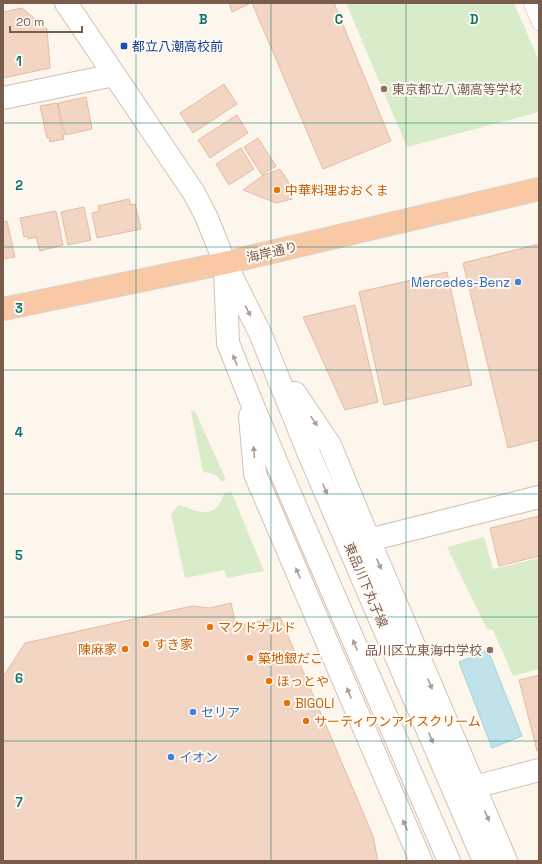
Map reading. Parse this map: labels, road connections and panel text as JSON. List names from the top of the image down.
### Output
{
  "streets": {
    "highway": ["海岸通り"],
    "main road": ["東品川下丸子線"]
  },
  "places": {
    "transit": ["都立八潮高校前"],
    "other": [
      "東京都立八潮高等学校",
      "中華料理おおくま",
      "Mercedes-Benz",
      "マクドナルド",
      "すき家",
      "陳麻家",
      "品川区立東海中学校",
      "築地銀だこ",
      "ほっとや",
      "BIGOLI",
      "セリア",
      "サーティワンアイスクリーム",
      "イオン"
    ]
  },
  "scale_bar": "20 m",
  "grid": {
    "columns": ["B", "C", "D"],
    "rows": [
      "1",
      "2",
      "3",
      "4",
      "5",
      "6",
      "7"
    ]
  }
}
